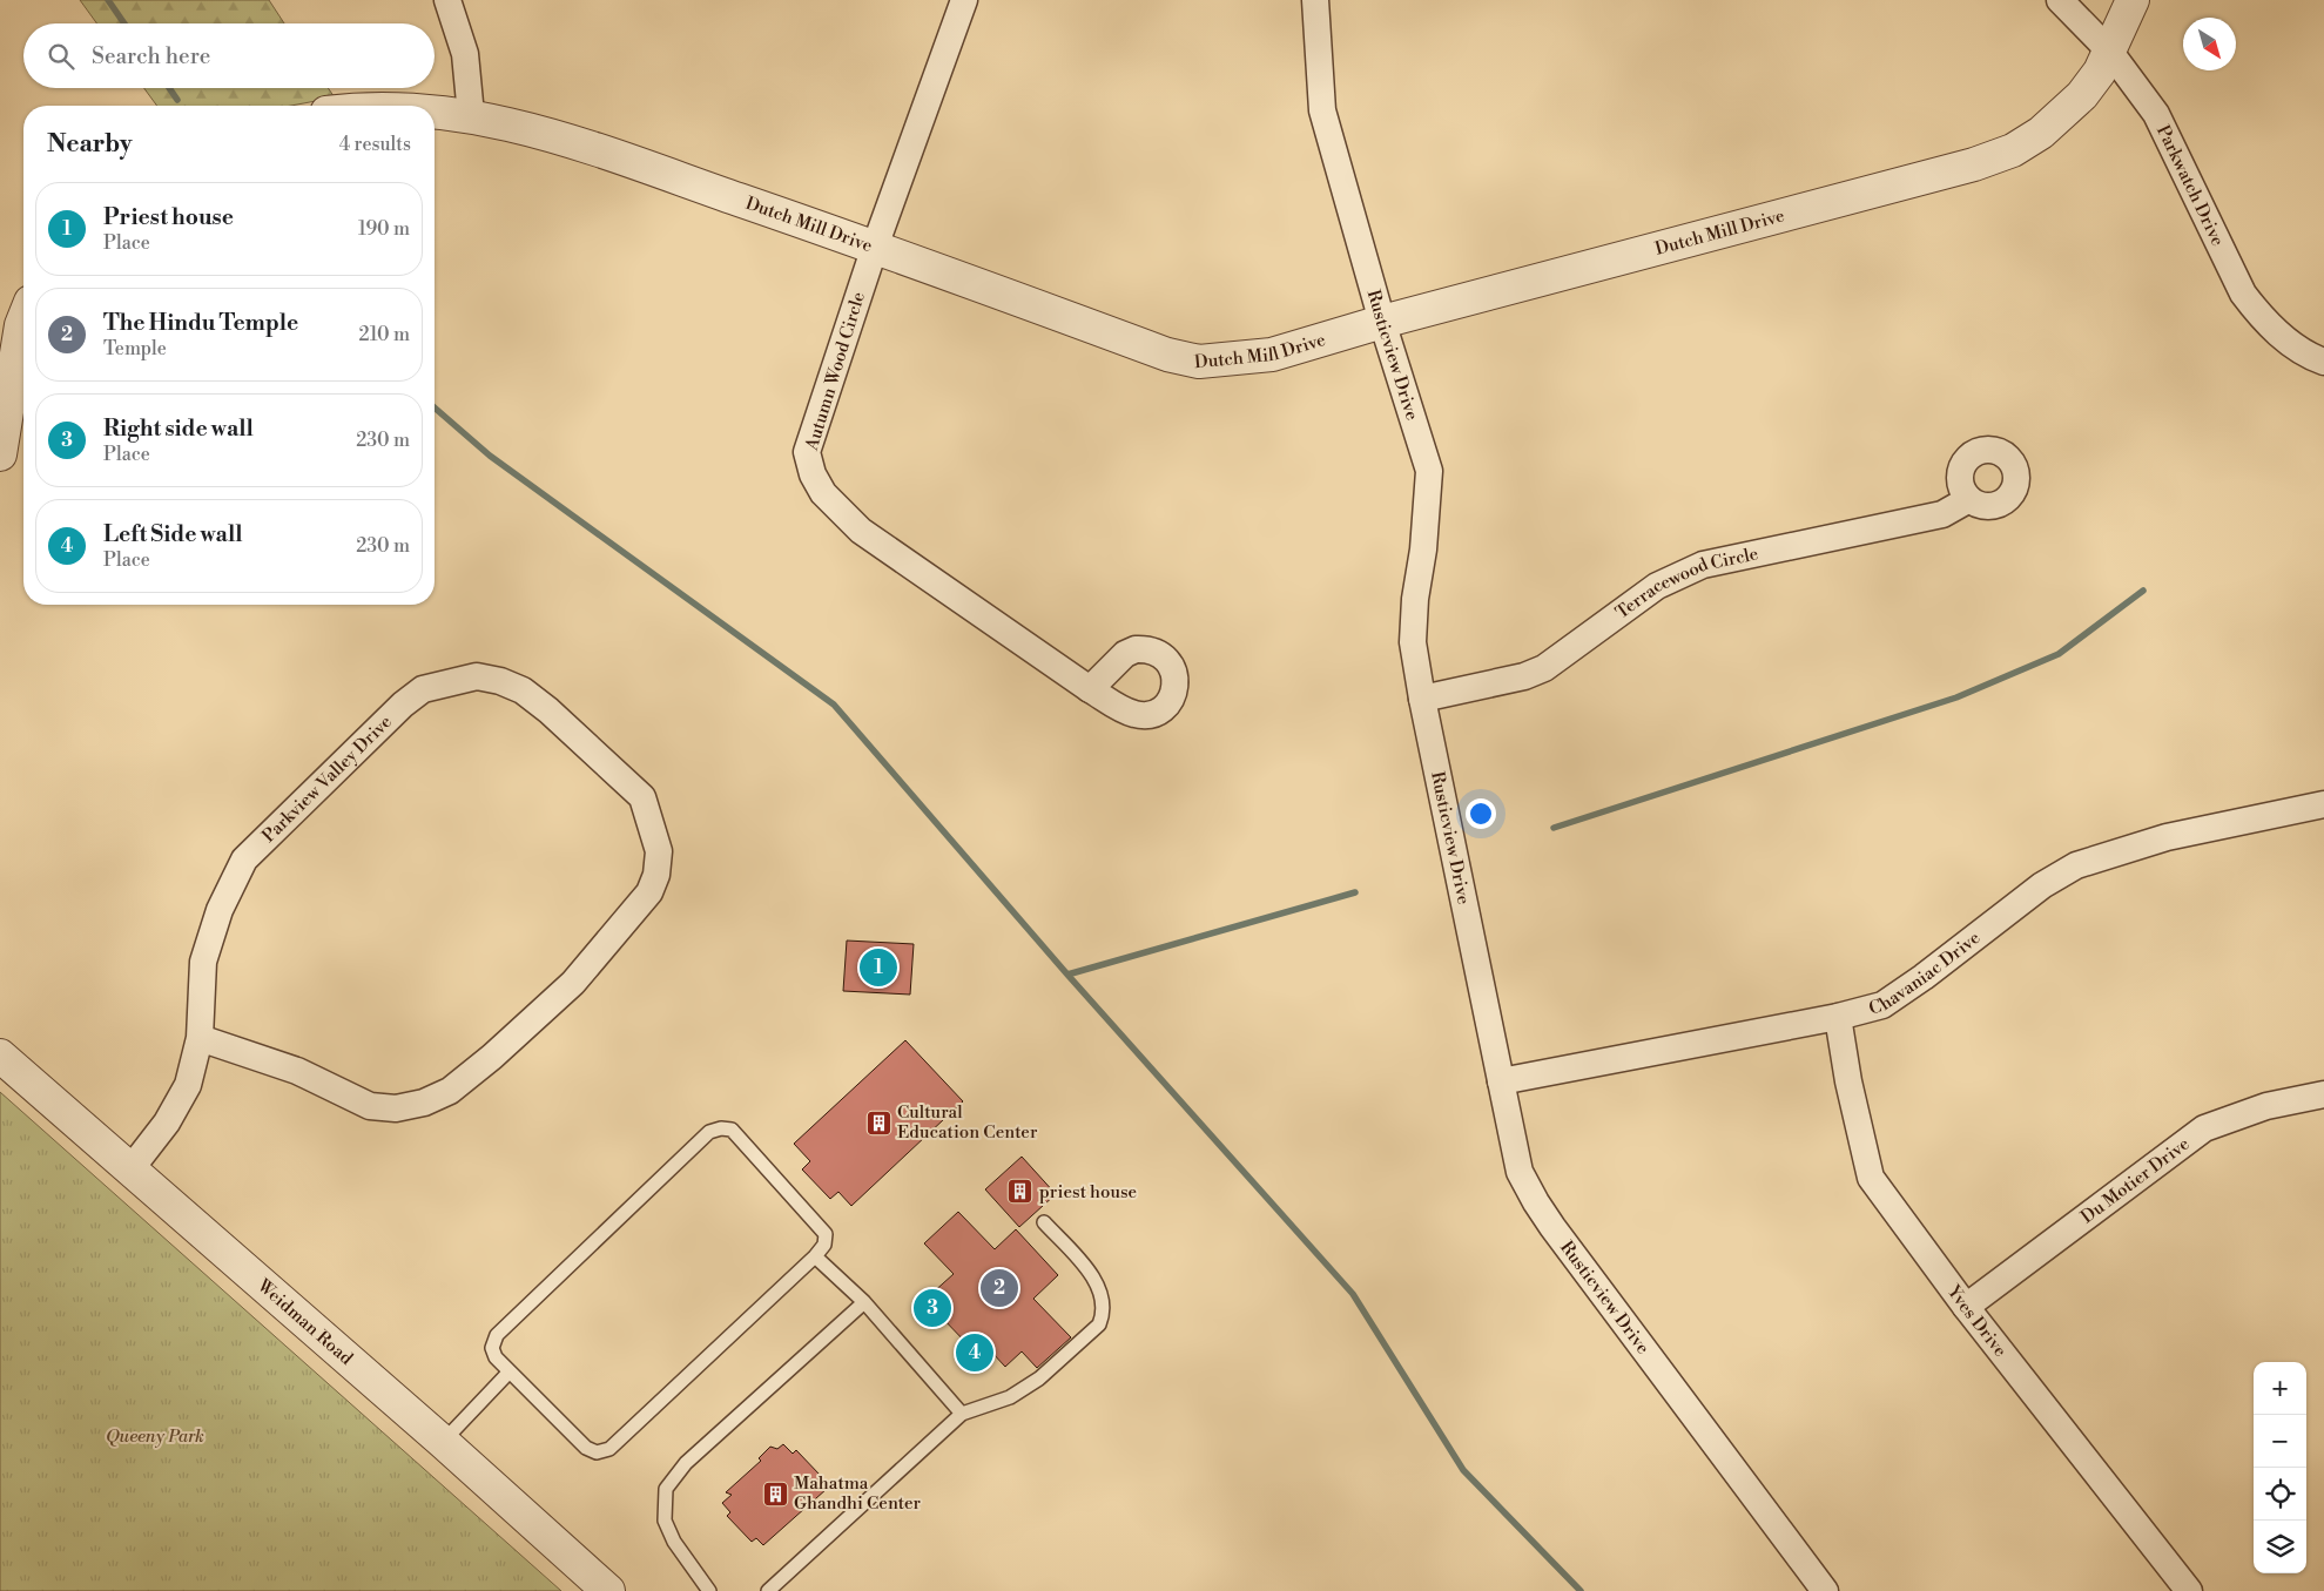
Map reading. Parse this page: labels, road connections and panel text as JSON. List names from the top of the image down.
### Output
{
  "streets": {
    "street": [
      "Parkwatch Drive",
      "Dutch Mill Drive",
      "Rusticview Drive",
      "Autumn Wood Circle",
      "Terracewood Circle",
      "Parkview Valley Drive",
      "Chavaniac Drive",
      "Du Motier Drive",
      "Yves Drive",
      "Weidman Road"
    ]
  },
  "crossings": [
    ["Parkwatch Drive", "Dutch Mill Drive"],
    ["Dutch Mill Drive", "Rusticview Drive"],
    ["Dutch Mill Drive", "Autumn Wood Circle"],
    ["Rusticview Drive", "Terracewood Circle"],
    ["Rusticview Drive", "Chavaniac Drive"],
    ["Parkview Valley Drive", "Weidman Road"],
    ["Chavaniac Drive", "Yves Drive"],
    ["Du Motier Drive", "Yves Drive"]
  ],
  "parks": ["Queeny Park"],
  "places": {
    "building": ["Cultural Education Center", "priest house", "Mahatma Ghandhi Center"]
  },
  "north": "bottom right",
  "page": {
    "search": "Search here",
    "heading": ["Nearby", "4 results"],
    "list": [
      {
        "mark": "1",
        "name": "Priest house",
        "note": "Place",
        "value": "190 m"
      },
      {
        "mark": "2",
        "name": "The Hindu Temple",
        "note": "Temple",
        "value": "210 m"
      },
      {
        "mark": "3",
        "name": "Right side wall",
        "note": "Place",
        "value": "230 m"
      },
      {
        "mark": "4",
        "name": "Left Side wall",
        "note": "Place",
        "value": "230 m"
      }
    ],
    "pins": [
      "1",
      "2",
      "3",
      "4"
    ],
    "map_buttons": ["+", "−"]
  }
}
